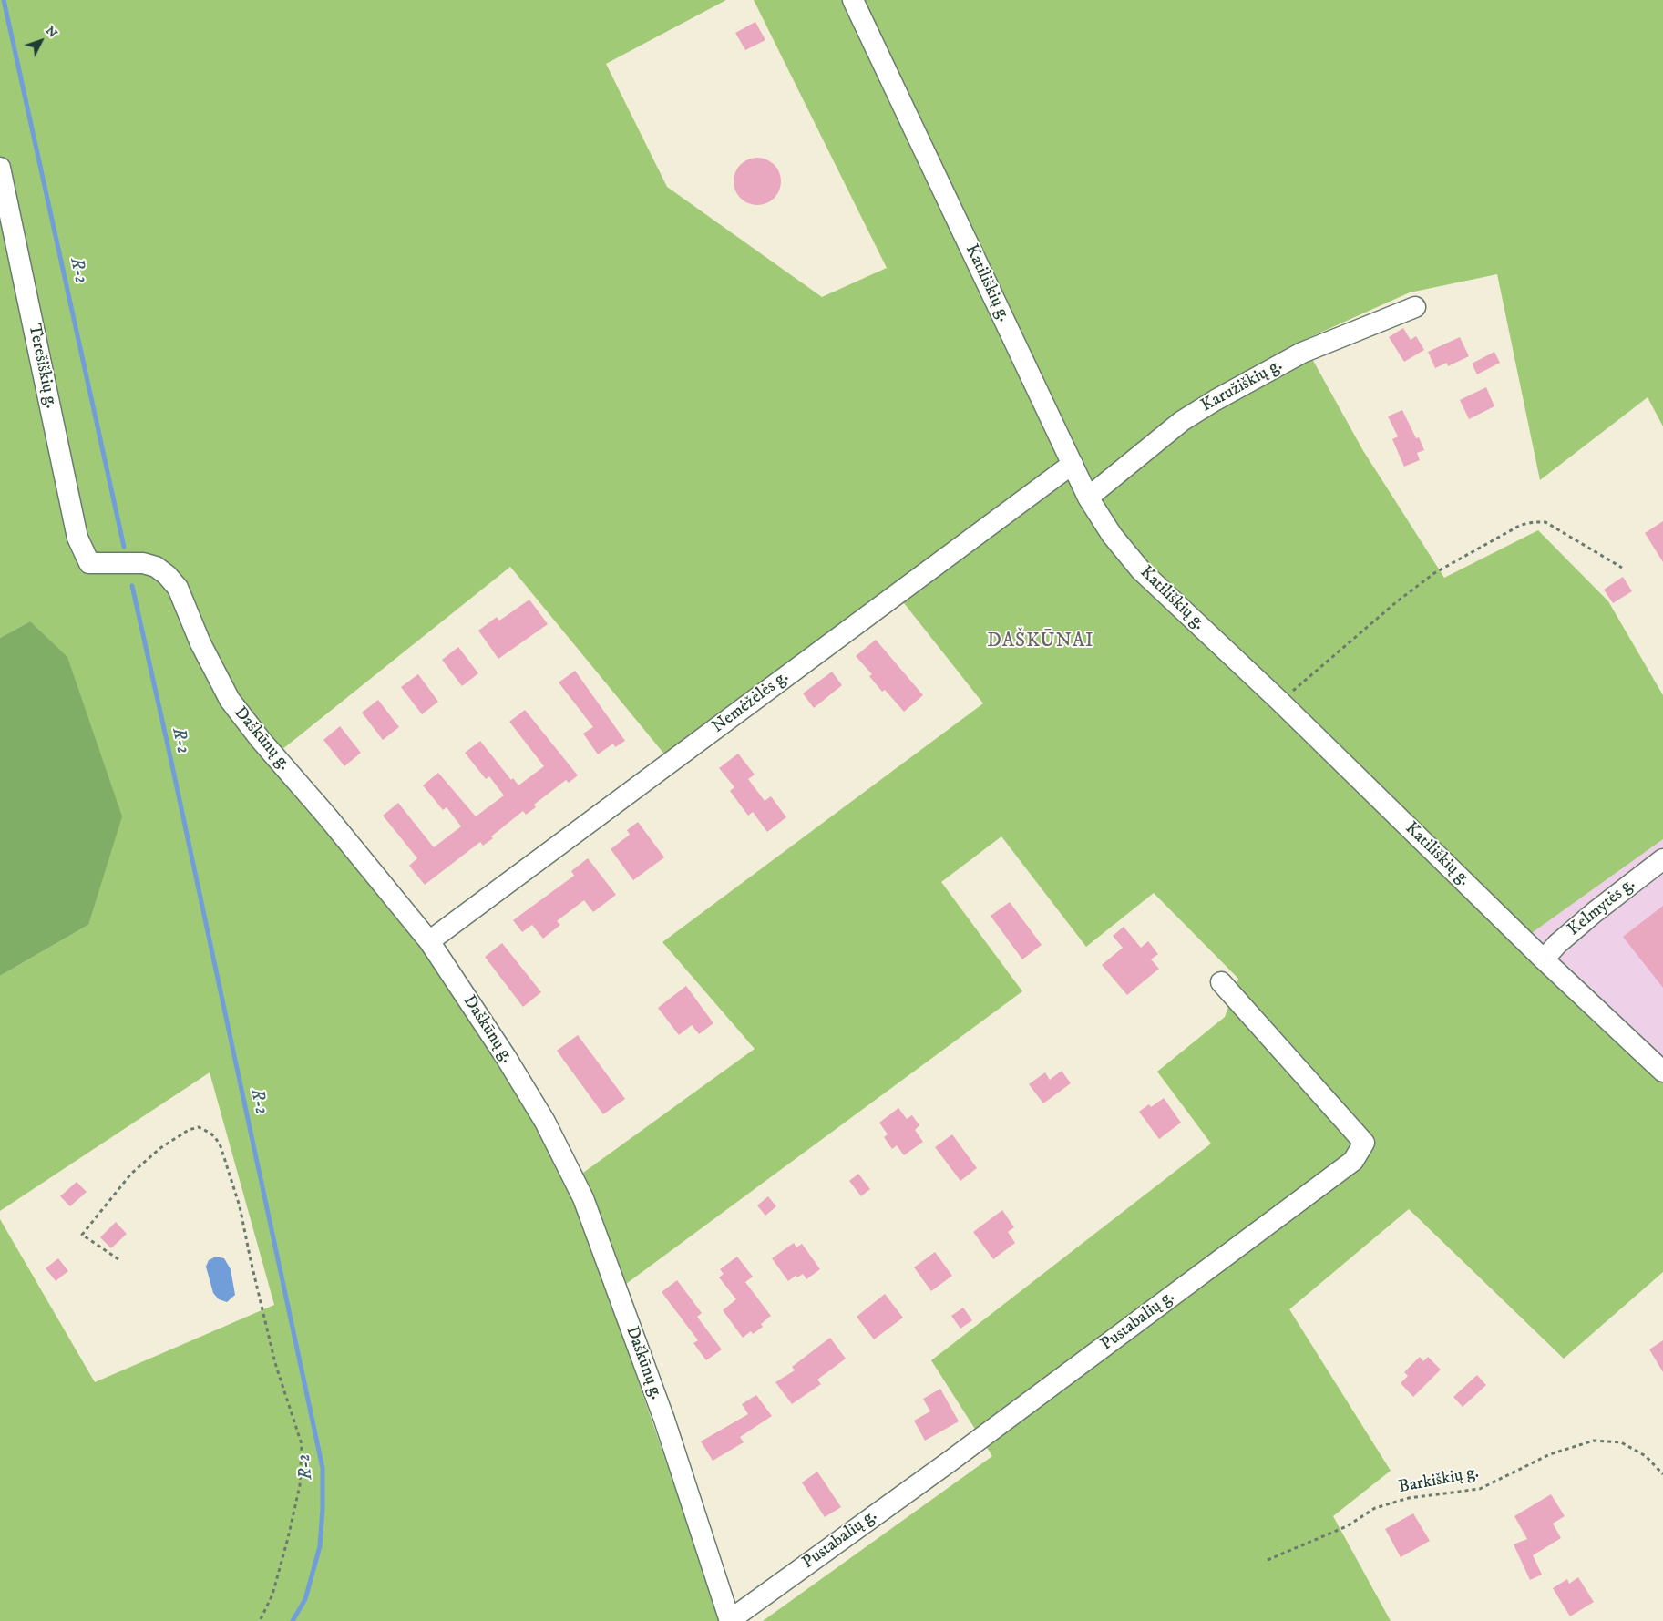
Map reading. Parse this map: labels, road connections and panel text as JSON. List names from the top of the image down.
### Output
{
  "streets": {
    "street": [
      "Katiliškių g.",
      "Terešiškių g.",
      "Karužiškių g.",
      "Nemėžėlės g.",
      "Daškūnų g.",
      "Kelmytės g.",
      "Pustabalių g."
    ],
    "path": ["Barkiškių g."]
  },
  "crossings": [
    ["Katiliškių g.", "Karužiškių g."],
    ["Katiliškių g.", "Nemėžėlės g."],
    ["Katiliškių g.", "Kelmytės g."],
    ["Terešiškių g.", "Daškūnų g."],
    ["Nemėžėlės g.", "Daškūnų g."],
    ["Daškūnų g.", "Pustabalių g."]
  ],
  "districts": ["DAŠKŪNAI"],
  "water": ["R-2"],
  "north": "top right"
}
